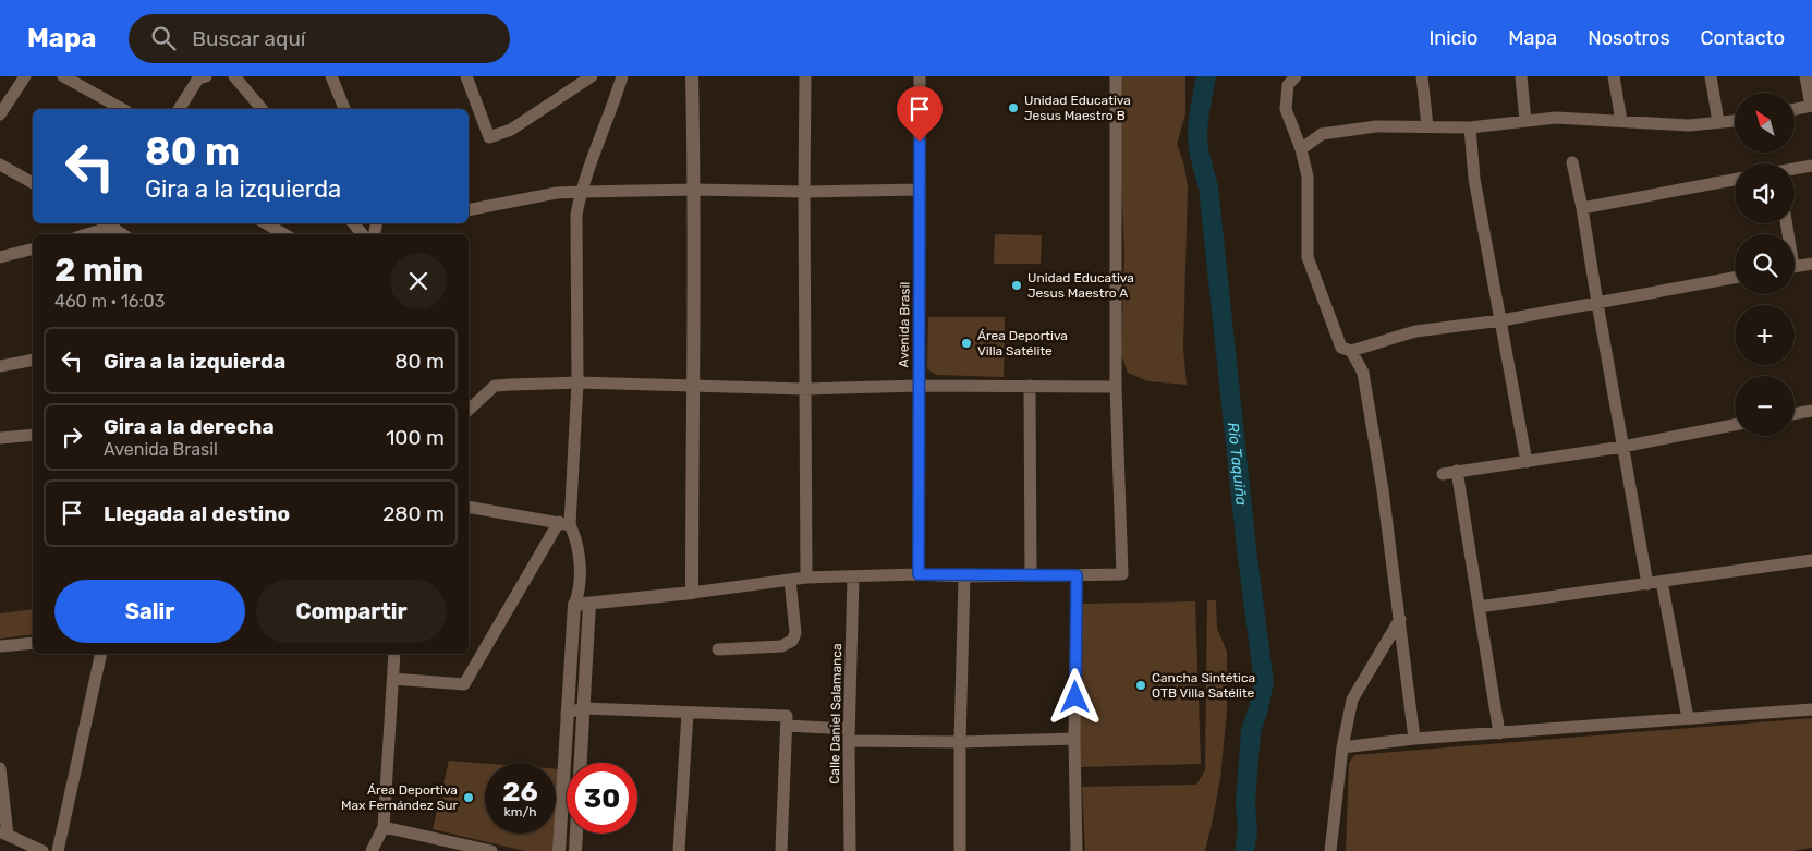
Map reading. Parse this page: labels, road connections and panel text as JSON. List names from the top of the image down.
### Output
{
  "streets": {
    "street": ["Avenida Brasil", "Calle Daniel Salamanca"]
  },
  "water": ["Río Taquiña"],
  "places": [
    "Unidad Educativa Jesus Maestro B",
    "Unidad Educativa Jesus Maestro A",
    "Área Deportiva Villa Satélite",
    "Cancha Sintética OTB Villa Satélite",
    "Área Deportiva Max Fernández Sur"
  ],
  "north": "top left",
  "page": {
    "header": "Mapa",
    "search": "Buscar aquí",
    "nav": [
      "Inicio",
      "Mapa",
      "Nosotros",
      "Contacto"
    ],
    "map_buttons": ["+", "−"],
    "turn": ["80 m", "Gira a la izquierda"],
    "heading": ["2 min", "460 m · 16:03"],
    "list": [
      {
        "name": "Gira a la izquierda",
        "value": "80 m"
      },
      {
        "name": "Gira a la derecha",
        "note": "Avenida Brasil",
        "value": "100 m"
      },
      {
        "name": "Llegada al destino",
        "value": "280 m"
      }
    ],
    "buttons": ["Salir", "Compartir"],
    "speed": "26 km/h",
    "limit": "30"
  }
}
